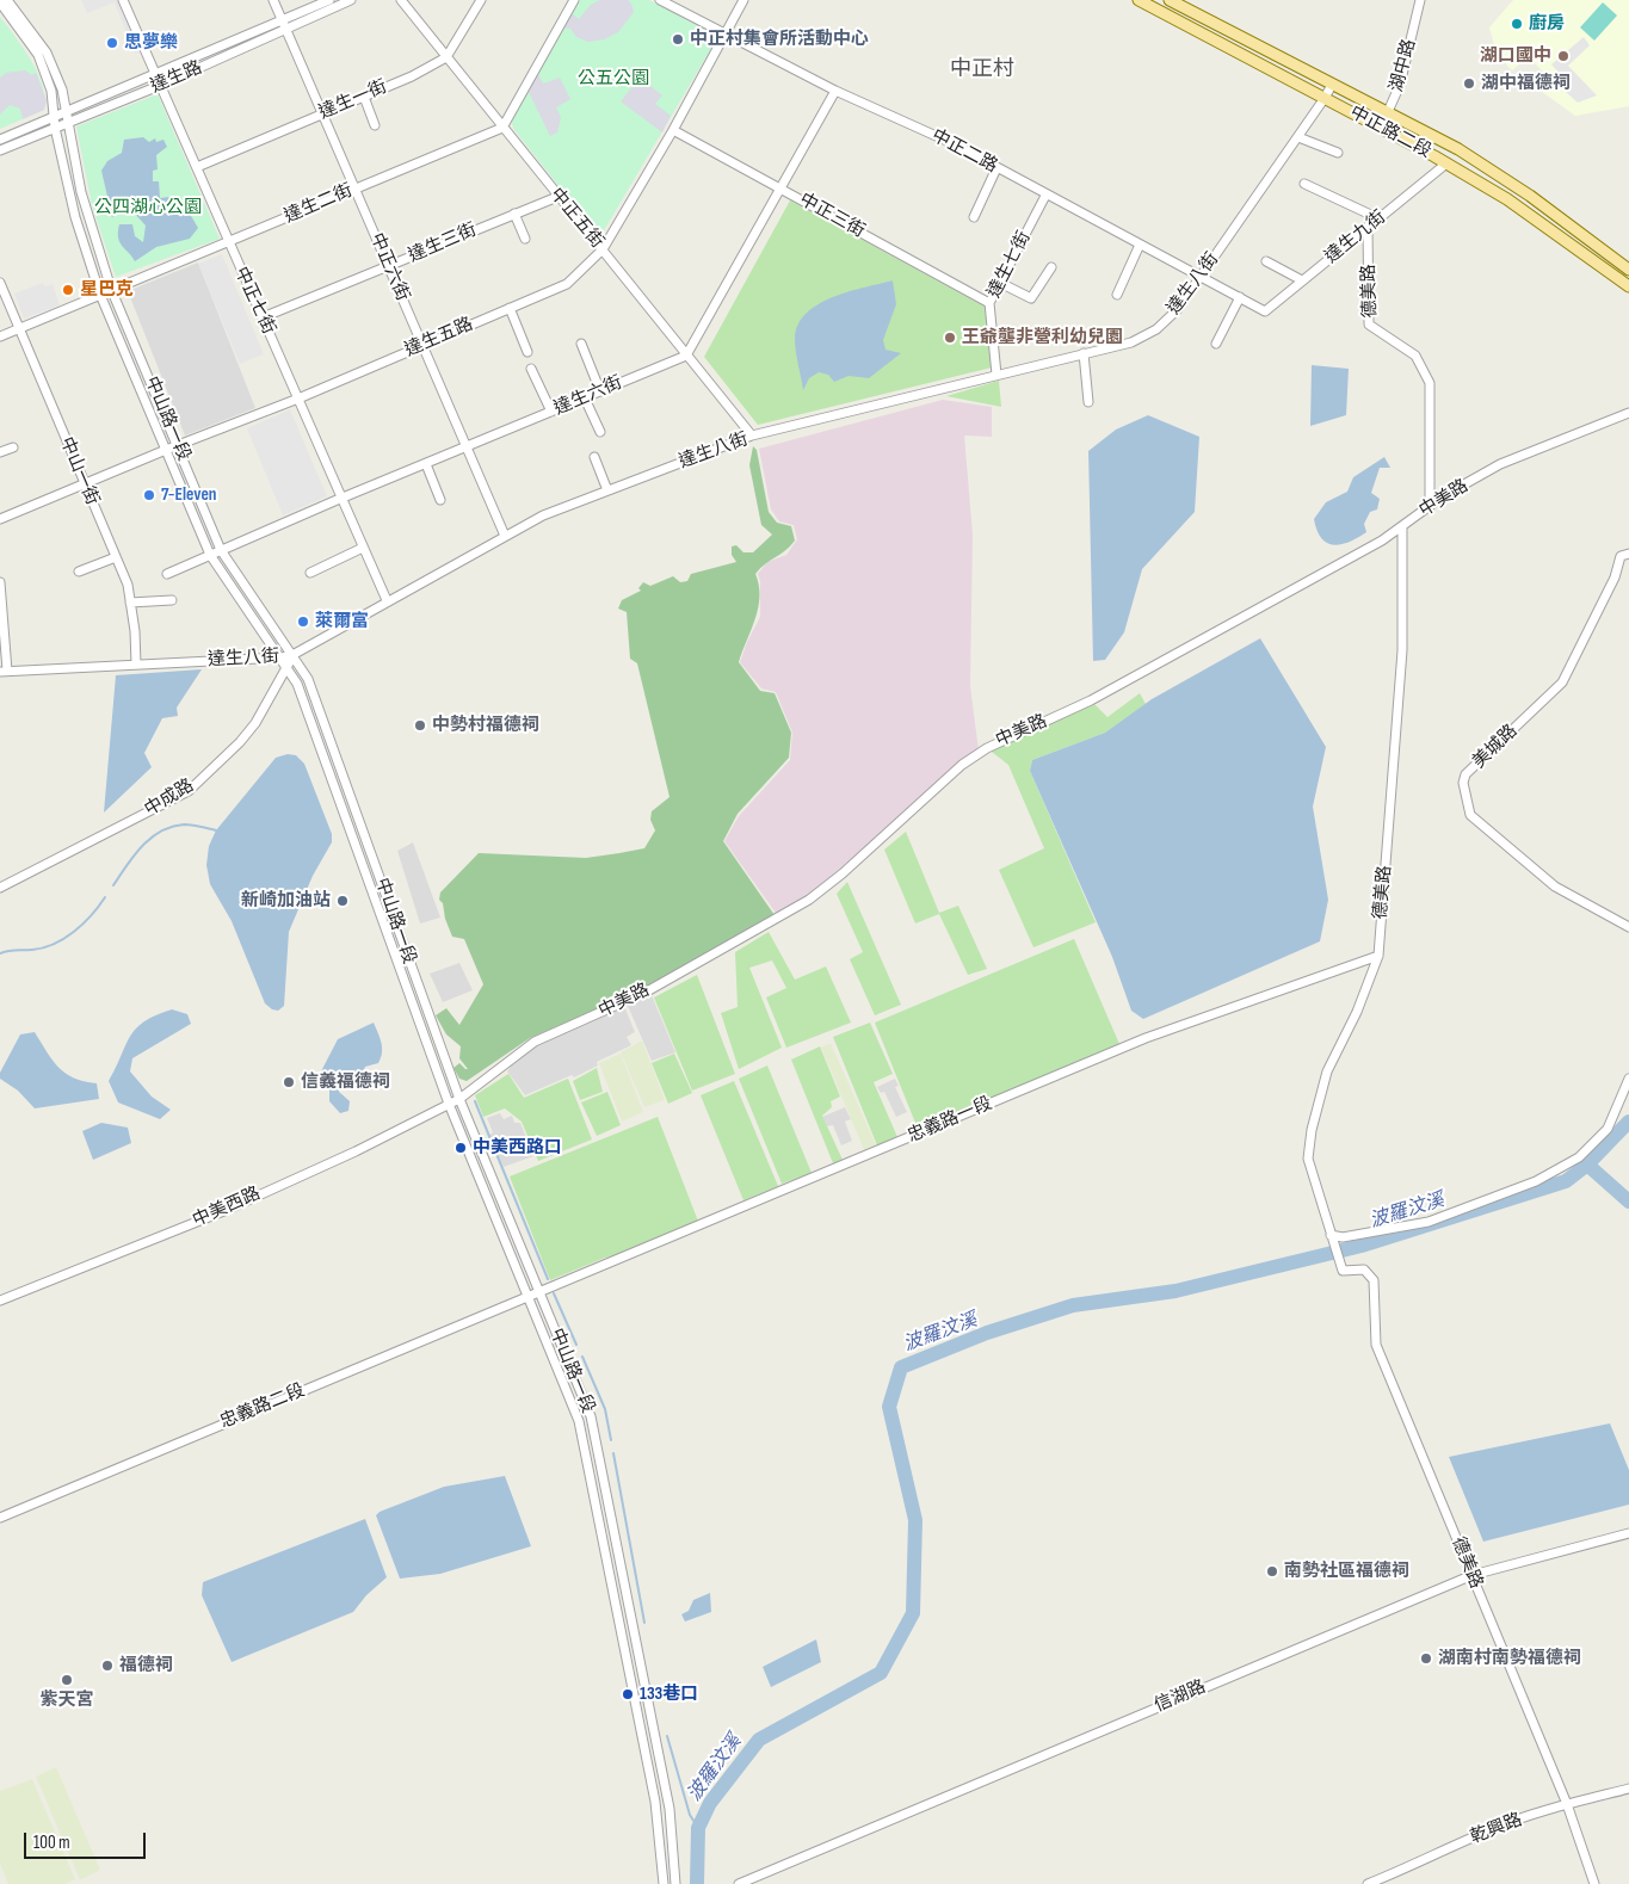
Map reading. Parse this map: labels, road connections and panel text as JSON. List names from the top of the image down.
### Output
{
  "streets": {
    "main road": ["中正路二段"],
    "street": [
      "湖中路",
      "達生路",
      "達生一街",
      "中正二路",
      "達生二街",
      "中正三街",
      "中正五街",
      "達生九街",
      "達生三街",
      "達生七街",
      "中正六街",
      "達生八街",
      "德美路",
      "中正七街",
      "達生五路",
      "達生六街",
      "中山路一段",
      "中山一街",
      "中美路",
      "美城路",
      "中成路",
      "忠義路一段",
      "中美西路",
      "忠義路二段",
      "信湖路",
      "乾興路"
    ]
  },
  "crossings": [
    ["湖中路", "中正路二段"],
    ["達生路", "中正六街"],
    ["達生路", "中正七街"],
    ["達生路", "中山路一段"],
    ["達生一街", "中正五街"],
    ["達生一街", "中正六街"],
    ["達生一街", "中正七街"],
    ["中正路二段", "達生九街"],
    ["中正路二段", "達生八街"],
    ["中正二路", "達生九街"],
    ["中正二路", "達生七街"],
    ["中正二路", "達生八街"],
    ["中正二路", "達生五路"],
    ["達生二街", "中正五街"],
    ["達生二街", "中正六街"],
    ["達生二街", "中正七街"],
    ["達生二街", "中山路一段"],
    ["達生二街", "中山一街"],
    ["中正三街", "達生七街"],
    ["中正三街", "達生五路"],
    ["中正五街", "達生三街"],
    ["中正五街", "達生八街"],
    ["中正五街", "達生五路"],
    ["中正五街", "達生六街"],
    ["達生九街", "德美路"],
    ["達生三街", "中正六街"],
    ["達生三街", "中正七街"],
    ["達生七街", "達生八街"],
    ["中正六街", "達生八街"],
    ["中正六街", "達生五路"],
    ["中正六街", "達生六街"],
    ["達生八街", "中正七街"],
    ["達生八街", "中山路一段"],
    ["達生八街", "中山一街"],
    ["達生八街", "中成路"],
    ["德美路", "中美路"],
    ["德美路", "忠義路一段"],
    ["德美路", "信湖路"],
    ["德美路", "乾興路"],
    ["中正七街", "達生五路"],
    ["中正七街", "達生六街"],
    ["達生五路", "中山路一段"],
    ["達生五路", "中山一街"],
    ["達生六街", "中山路一段"],
    ["中山路一段", "中美路"],
    ["中山路一段", "中成路"],
    ["中山路一段", "忠義路一段"],
    ["中山路一段", "中美西路"],
    ["中山路一段", "忠義路二段"],
    ["中美路", "中美西路"],
    ["忠義路一段", "忠義路二段"]
  ],
  "districts": ["中正村"],
  "water": ["波羅汶溪"],
  "parks": ["公五公園", "公四湖心公園"],
  "places": [
    "廚房",
    "中正村集會所活動中心",
    "思夢樂",
    "湖口國中",
    "湖中福德祠",
    "星巴克",
    "王爺壟非營利幼兒園",
    "7-Eleven",
    "萊爾富",
    "中勢村福德祠",
    "新崎加油站",
    "信義福德祠",
    "中美西路口",
    "南勢社區福德祠",
    "湖南村南勢福德祠",
    "福德祠",
    "紫天宮",
    "133巷口"
  ],
  "scale_bar": "100 m"
}
